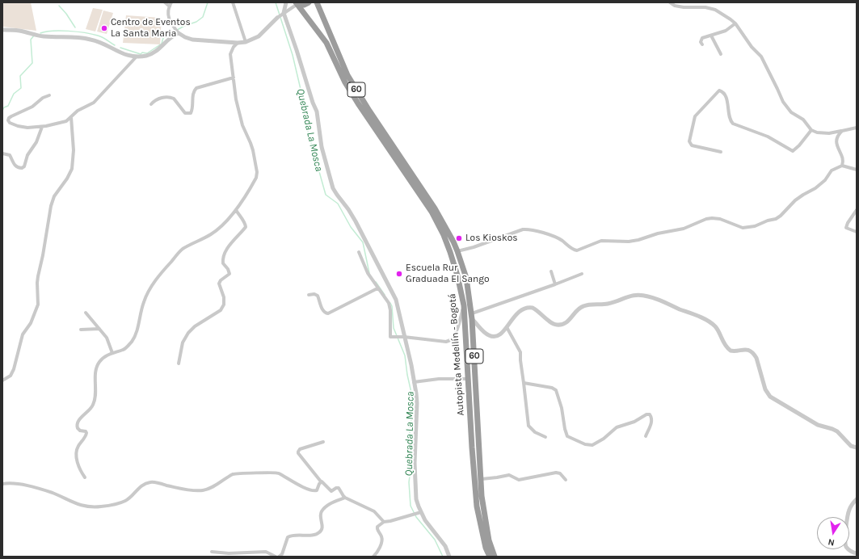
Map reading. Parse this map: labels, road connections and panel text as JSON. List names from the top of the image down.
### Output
{
  "streets": {
    "highway": ["60", "Autopista Medellín - Bogotá"]
  },
  "water": ["Quebrada La Mosca"],
  "places": ["Centro de Eventos La Santa Maria", "Los Kioskos", "Escuela Rur Graduada El Sango"],
  "north": "bottom"
}
